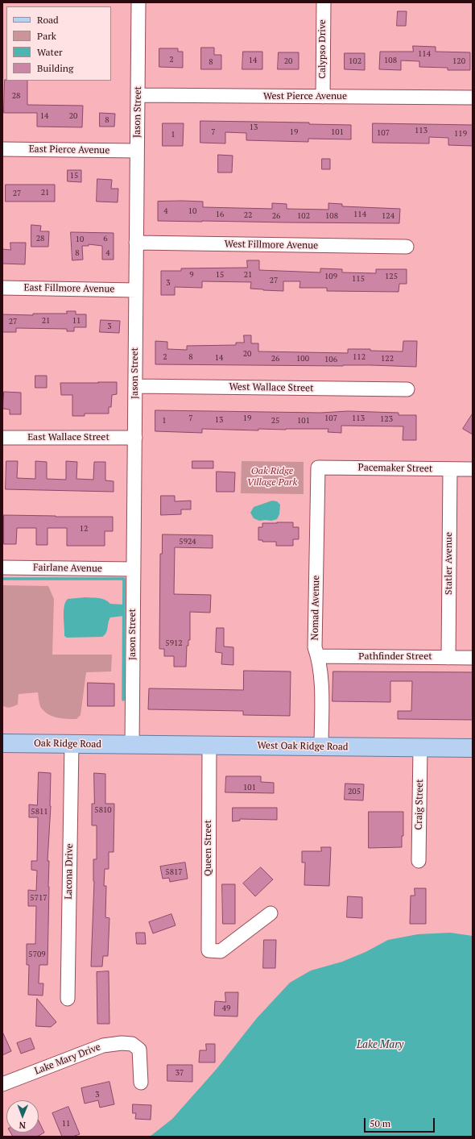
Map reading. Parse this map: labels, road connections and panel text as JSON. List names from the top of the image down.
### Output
{
  "streets": {
    "main road": ["Oak Ridge Road", "West Oak Ridge Road"],
    "street": [
      "Calypso Drive",
      "West Pierce Avenue",
      "Jason Street",
      "East Pierce Avenue",
      "West Fillmore Avenue",
      "East Fillmore Avenue",
      "West Wallace Street",
      "East Wallace Street",
      "Pacemaker Street",
      "Statler Avenue",
      "Fairlane Avenue",
      "Nomad Avenue",
      "Pathfinder Street",
      "Craig Street",
      "Queen Street",
      "Lacona Drive",
      "Lake Mary Drive"
    ]
  },
  "crossings": [
    ["Calypso Drive", "West Pierce Avenue"],
    ["West Pierce Avenue", "Jason Street"],
    ["Jason Street", "East Pierce Avenue"],
    ["Jason Street", "West Fillmore Avenue"],
    ["Jason Street", "East Fillmore Avenue"],
    ["Jason Street", "West Wallace Street"],
    ["Jason Street", "East Wallace Street"],
    ["Jason Street", "Fairlane Avenue"],
    ["Jason Street", "Oak Ridge Road"],
    ["Jason Street", "West Oak Ridge Road"],
    ["Pacemaker Street", "Statler Avenue"],
    ["Pacemaker Street", "Nomad Avenue"],
    ["Statler Avenue", "Pathfinder Street"],
    ["Nomad Avenue", "Pathfinder Street"],
    ["Nomad Avenue", "West Oak Ridge Road"],
    ["Oak Ridge Road", "West Oak Ridge Road"],
    ["Oak Ridge Road", "Lacona Drive"],
    ["West Oak Ridge Road", "Craig Street"],
    ["West Oak Ridge Road", "Queen Street"]
  ],
  "water": ["Lake Mary"],
  "parks": ["Oak Ridge Village Park"],
  "house_numbers": [
    "114",
    "2",
    "14",
    "108",
    "20",
    "102",
    "120",
    "8",
    "28",
    "14",
    "20",
    "8",
    "13",
    "113",
    "7",
    "19",
    "101",
    "107",
    "119",
    "1",
    "15",
    "21",
    "27",
    "4",
    "10",
    "16",
    "114",
    "22",
    "26",
    "102",
    "108",
    "124",
    "28",
    "6",
    "10",
    "8",
    "4",
    "9",
    "15",
    "21",
    "109",
    "125",
    "115",
    "27",
    "3",
    "21",
    "11",
    "27",
    "3",
    "20",
    "2",
    "8",
    "112",
    "14",
    "26",
    "100",
    "122",
    "106",
    "7",
    "19",
    "107",
    "113",
    "123",
    "13",
    "1",
    "25",
    "101",
    "12",
    "5924",
    "5912",
    "101",
    "205",
    "5810",
    "5811",
    "5817",
    "5717",
    "5709",
    "49",
    "37",
    "3",
    "11"
  ],
  "legend": [
    "Road",
    "Park",
    "Water",
    "Building"
  ],
  "scale_bar": "50 m",
  "north": "bottom"
}
